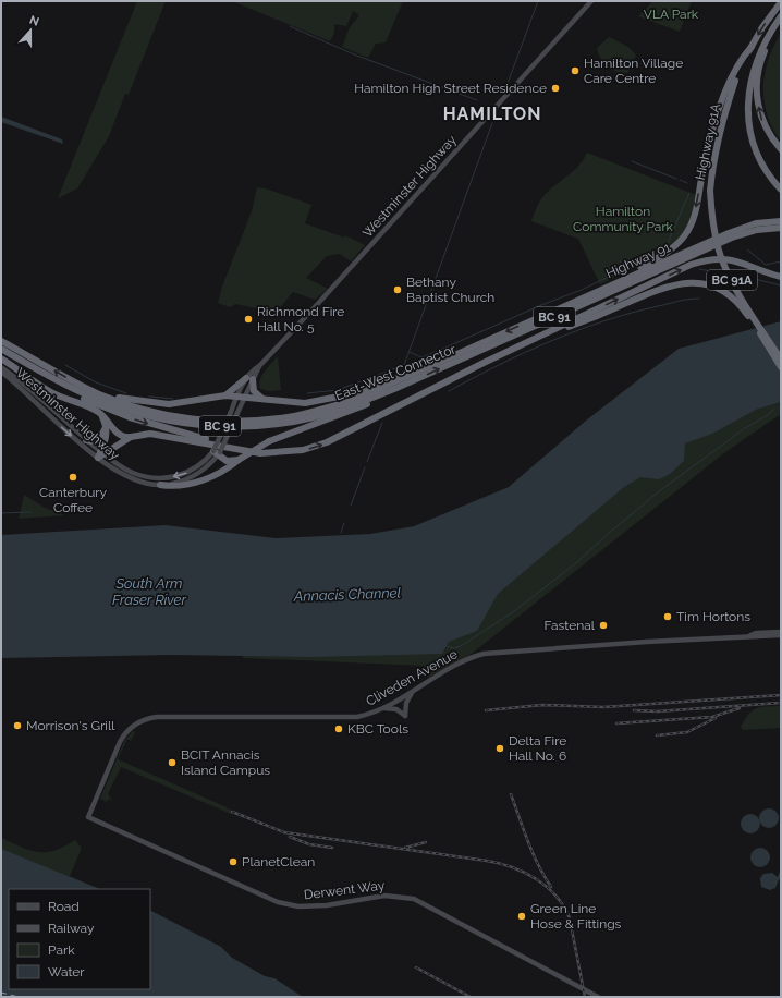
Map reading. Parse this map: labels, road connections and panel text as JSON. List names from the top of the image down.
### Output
{
  "streets": {
    "highway": [
      "Highway 91A",
      "Highway 91",
      "BC 91A",
      "BC 91",
      "East-West Connector"
    ],
    "street": ["Westminster Highway", "Cliveden Avenue", "Derwent Way"]
  },
  "crossings": [
    ["Highway 91", "East-West Connector"],
    ["Cliveden Avenue", "Derwent Way"]
  ],
  "districts": ["HAMILTON"],
  "water": ["South Arm Fraser River", "Annacis Channel"],
  "parks": ["VLA Park", "Hamilton Community Park"],
  "places": [
    "Hamilton Village Care Centre",
    "Hamilton High Street Residence",
    "Bethany Baptist Church",
    "Richmond Fire Hall No. 5",
    "Canterbury Coffee",
    "Tim Hortons",
    "Fastenal",
    "Morrison's Grill",
    "KBC Tools",
    "Delta Fire Hall No. 6",
    "BCIT Annacis Island Campus",
    "PlanetClean",
    "Green Line Hose & Fittings"
  ],
  "legend": [
    "Road",
    "Railway",
    "Park",
    "Water"
  ],
  "north": "top"
}
